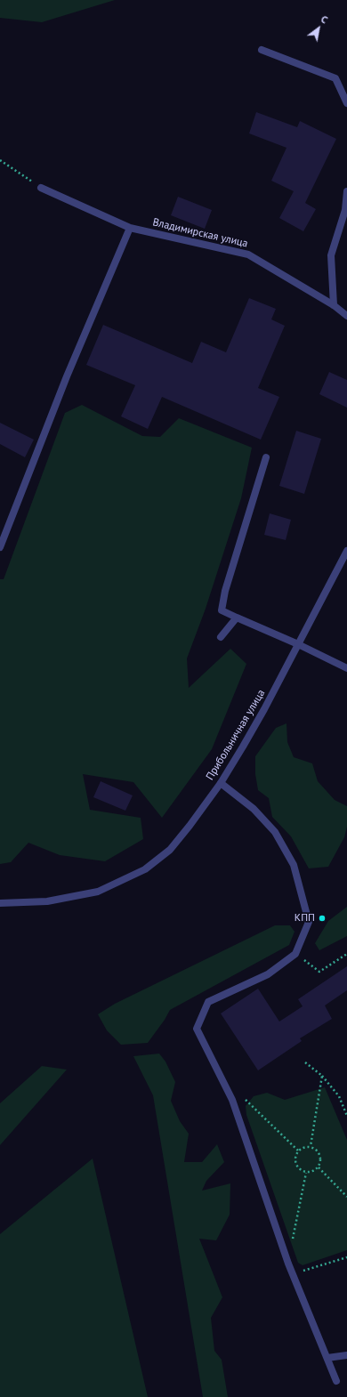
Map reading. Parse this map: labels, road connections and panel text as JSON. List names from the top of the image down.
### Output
{
  "streets": {
    "street": ["Владимирская улица", "Прибольничная улица"]
  },
  "places": ["КПП"],
  "north": "top right"
}
